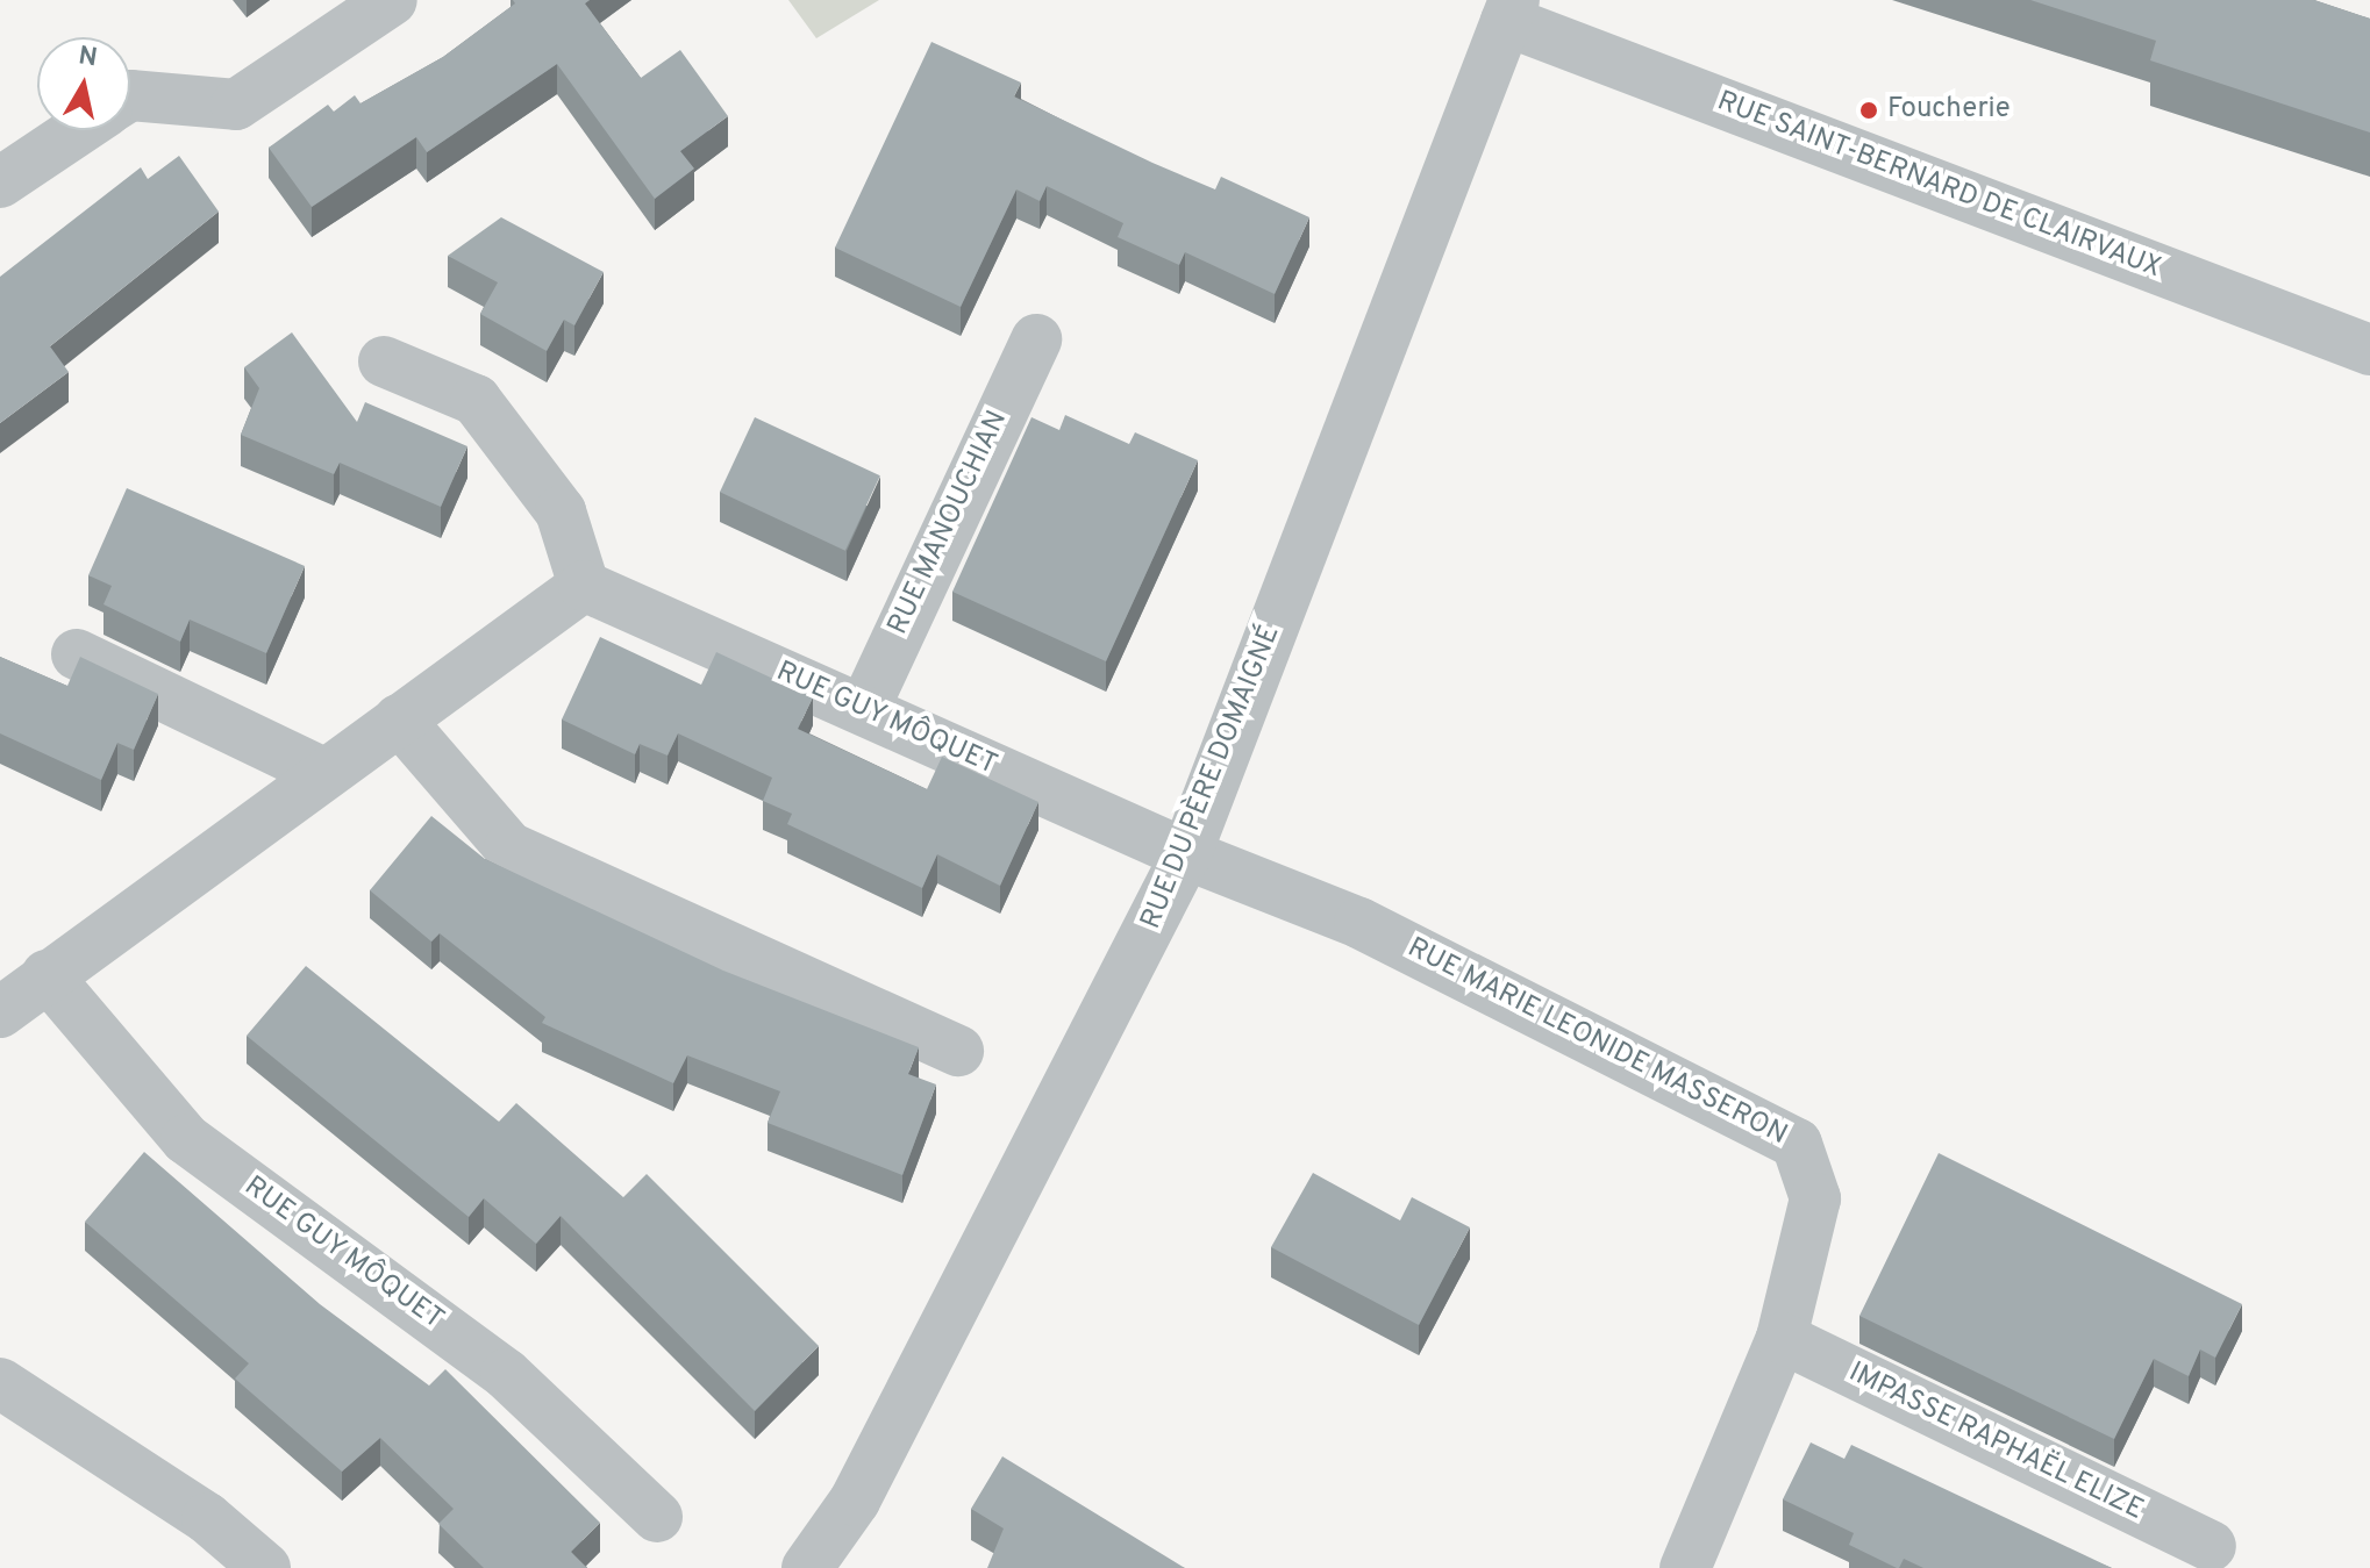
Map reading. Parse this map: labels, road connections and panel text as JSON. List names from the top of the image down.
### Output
{
  "streets": {
    "street": [
      "RUE SAINT-BERNARD DE CLAIRVAUX",
      "RUE MANOUCHIAN",
      "RUE GUY MÔQUET",
      "RUE DU PÈRE DOMAIGNÉ",
      "RUE MARIE LEONIDE MASSERON",
      "IMPASSE RAPHAËL ELIZE"
    ]
  },
  "crossings": [
    ["RUE SAINT-BERNARD DE CLAIRVAUX", "RUE DU PÈRE DOMAIGNÉ"],
    ["RUE MANOUCHIAN", "RUE GUY MÔQUET"],
    ["RUE GUY MÔQUET", "RUE DU PÈRE DOMAIGNÉ"],
    ["RUE GUY MÔQUET", "RUE MARIE LEONIDE MASSERON"],
    ["RUE DU PÈRE DOMAIGNÉ", "RUE MARIE LEONIDE MASSERON"],
    ["RUE MARIE LEONIDE MASSERON", "IMPASSE RAPHAËL ELIZE"]
  ],
  "places": ["Foucherie"],
  "north": "top"
}
